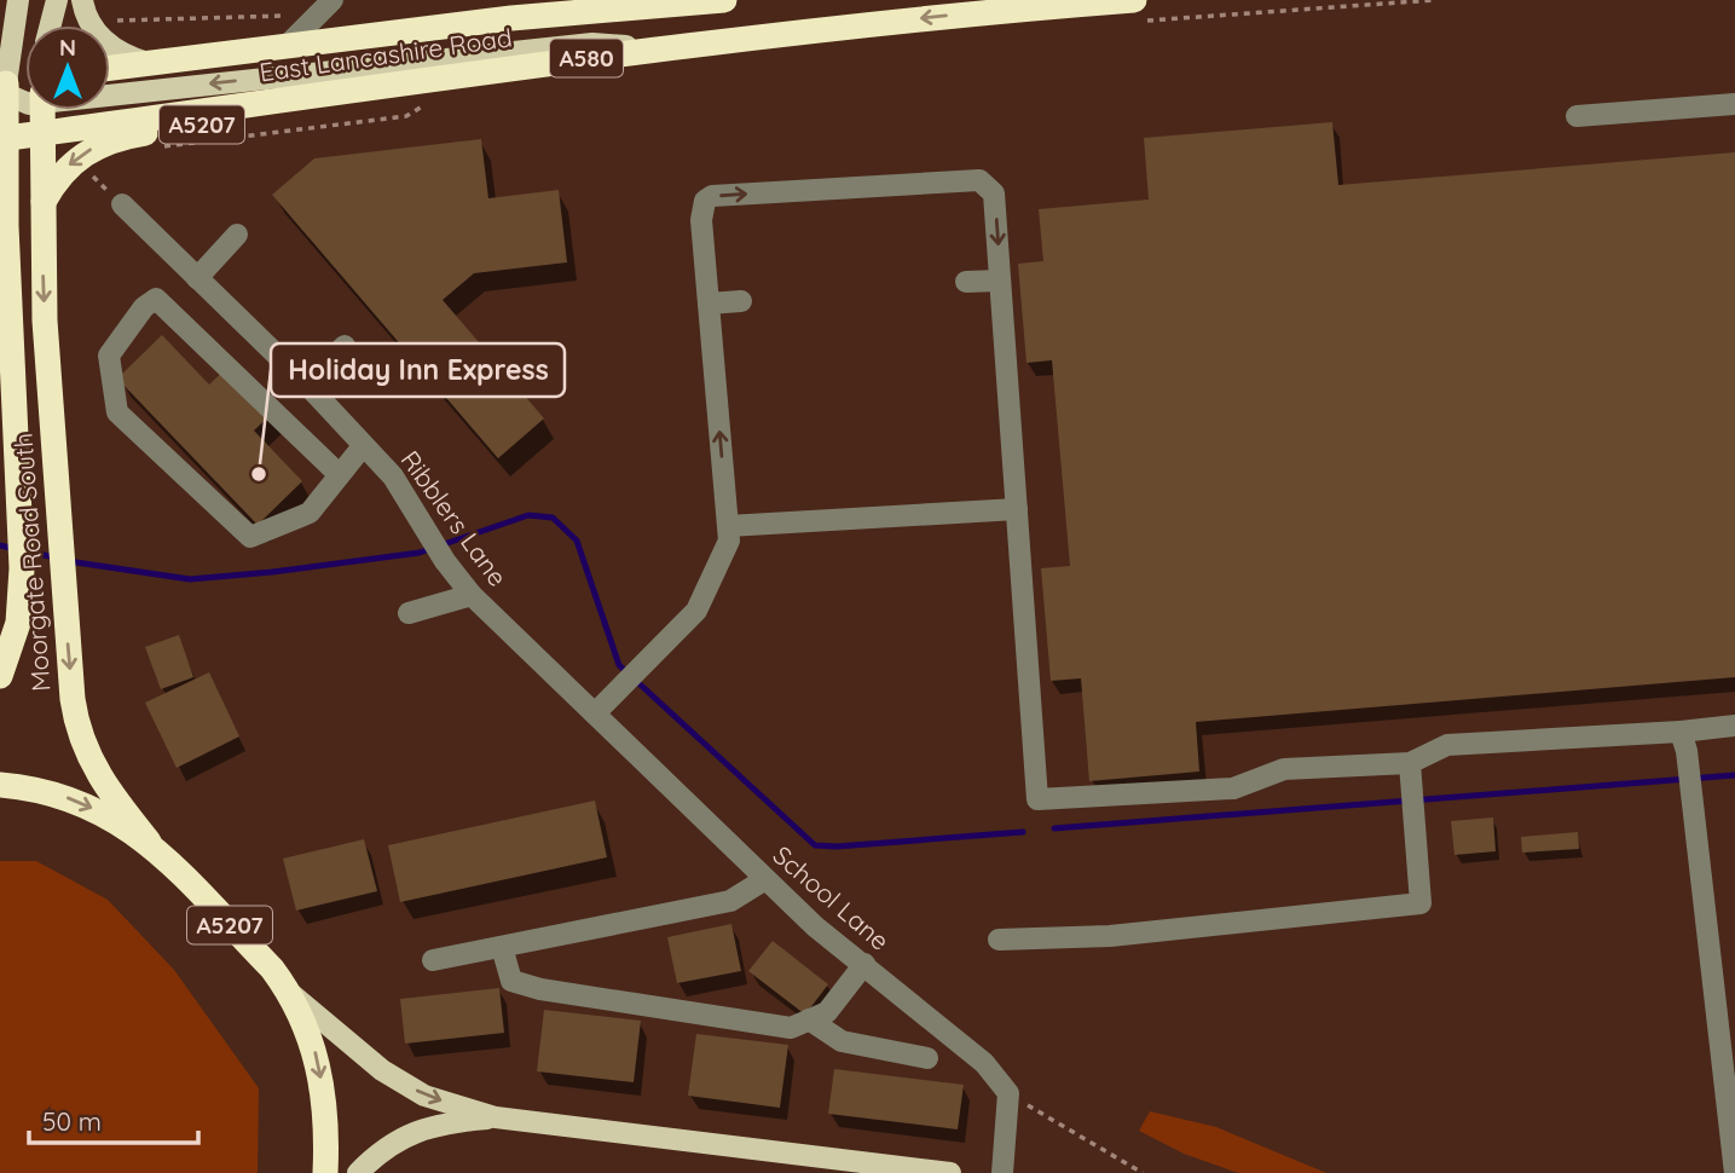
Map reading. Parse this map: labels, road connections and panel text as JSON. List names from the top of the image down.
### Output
{
  "streets": {
    "highway": [
      "East Lancashire Road",
      "A580",
      "A5207",
      "Moorgate Road South"
    ],
    "street": ["Ribblers Lane", "School Lane"]
  },
  "crossings": [
    ["East Lancashire Road", "A5207"],
    ["East Lancashire Road", "Moorgate Road South"],
    ["A5207", "Moorgate Road South"],
    ["Ribblers Lane", "School Lane"]
  ],
  "places": ["Holiday Inn Express"],
  "scale_bar": "50 m",
  "north": "top"
}
